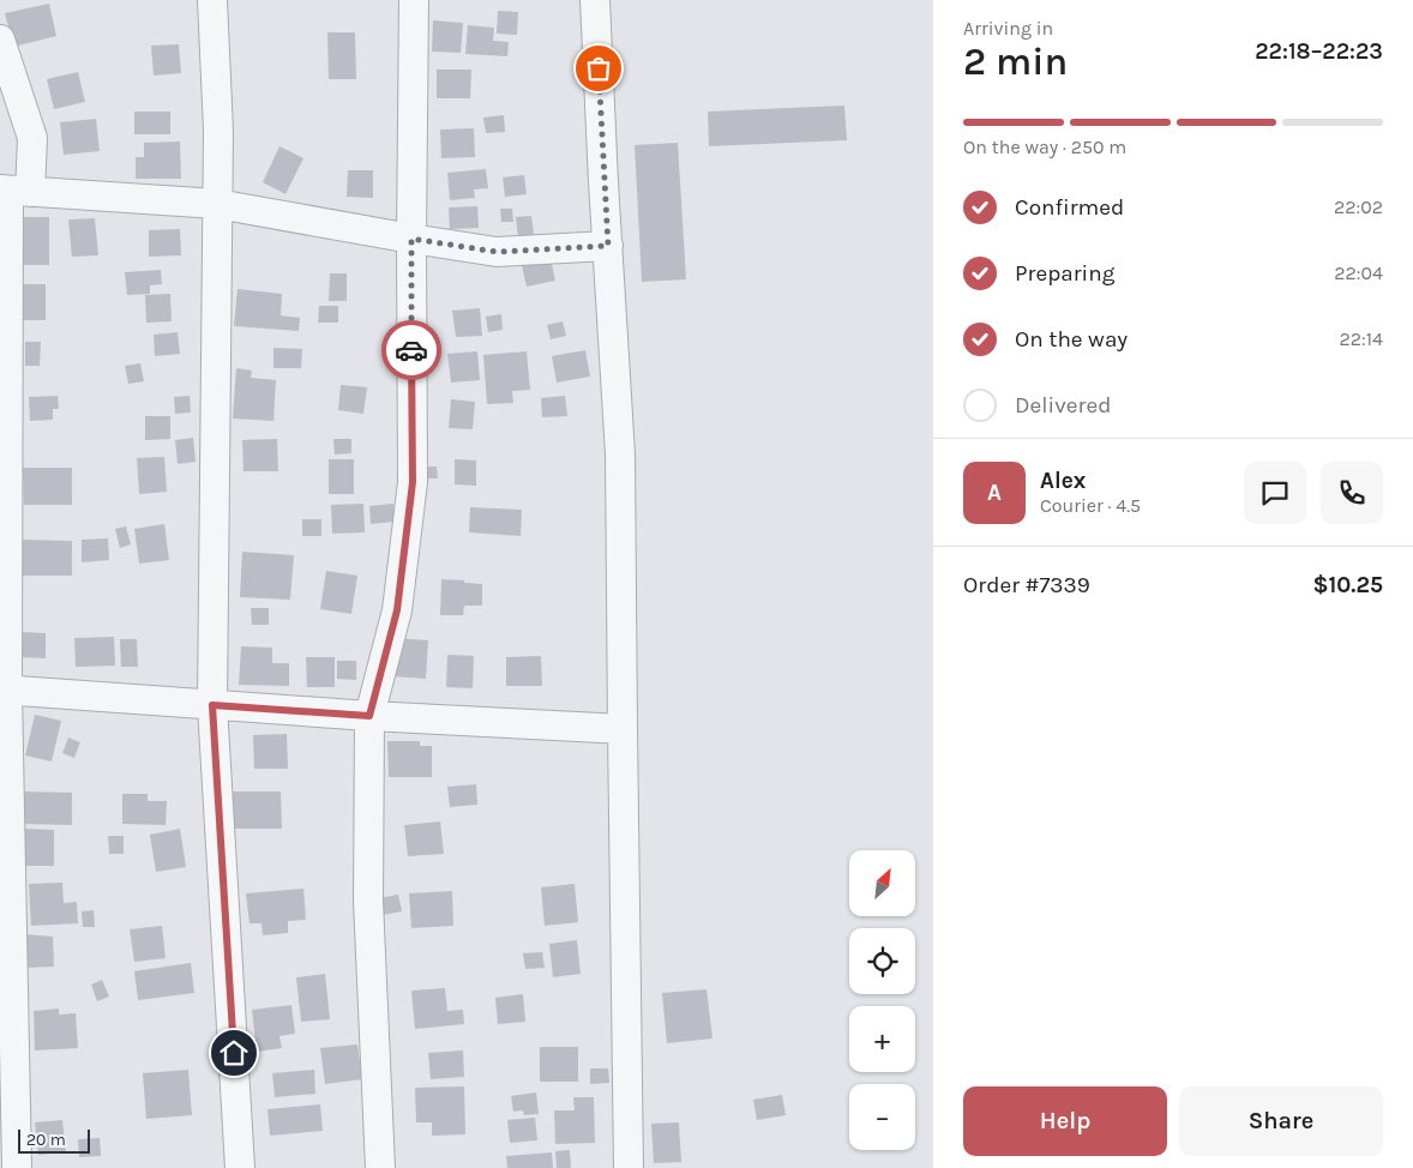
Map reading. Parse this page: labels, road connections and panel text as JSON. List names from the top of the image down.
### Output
{
  "scale_bar": "20 m",
  "north": "top right",
  "page": {
    "heading": ["2 min", "Arriving in", "22:18–22:23"],
    "panel": [
      "Alex",
      "Courier · 4.5",
      "Order #7339",
      "$10.25"
    ],
    "bar": "On the way · 250 m",
    "list": [
      ["Confirmed", "22:02"],
      ["Preparing", "22:04"],
      ["On the way", "22:14"],
      "Delivered"
    ],
    "round": "A",
    "map_buttons": ["+", "−"],
    "buttons": ["Help", "Share"],
    "scale": "20 m"
  }
}
